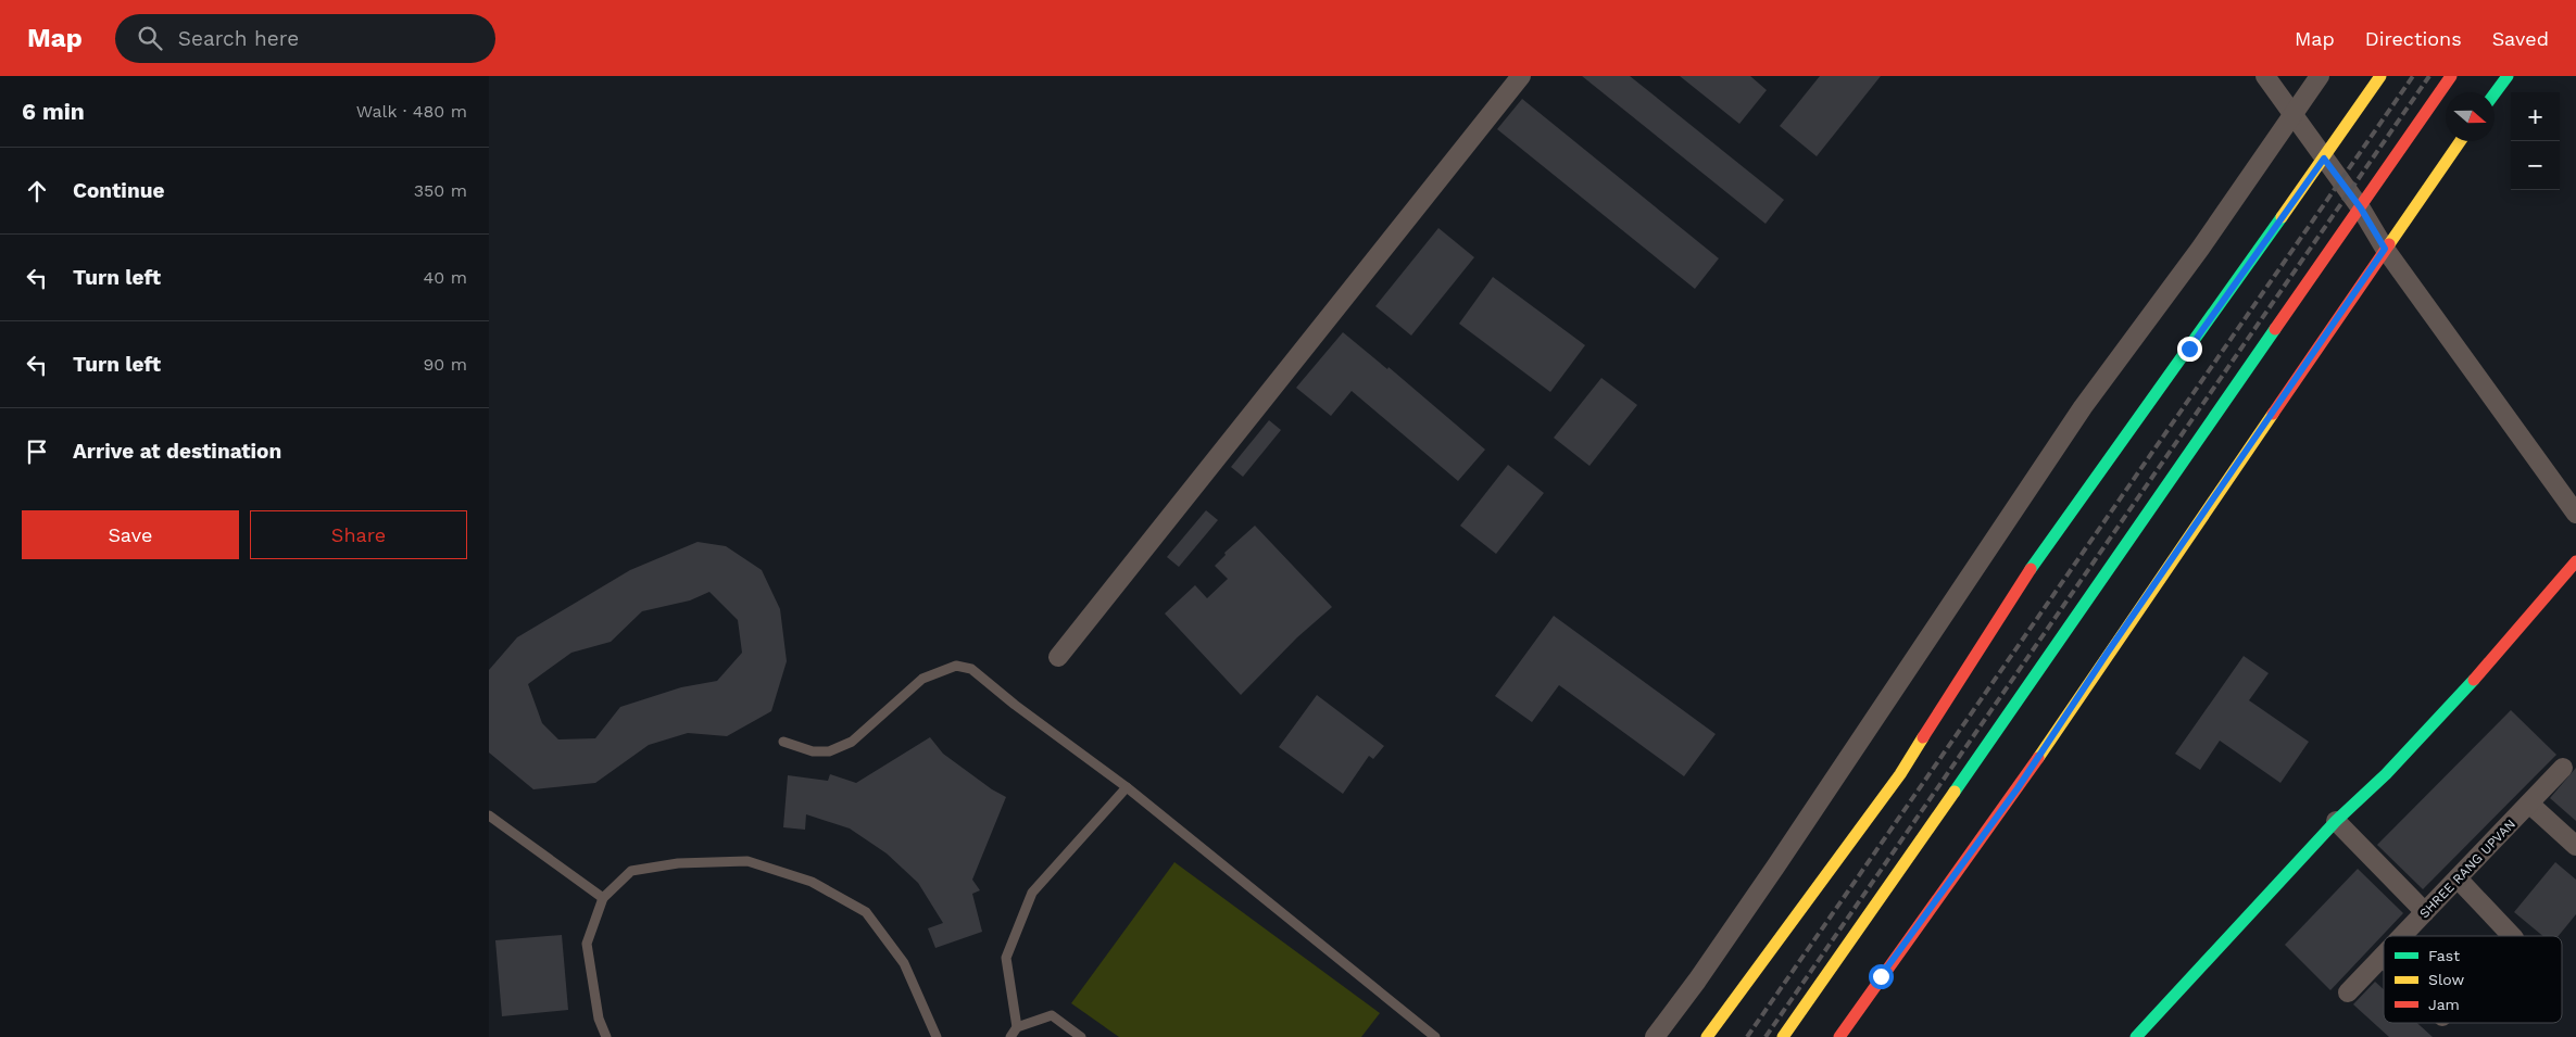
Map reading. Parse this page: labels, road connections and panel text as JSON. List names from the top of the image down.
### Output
{
  "streets": {
    "street": ["SHREE RANG UPVAN"]
  },
  "legend": ["Fast", "Slow", "Jam"],
  "north": "right",
  "page": {
    "header": "Map",
    "search": "Search here",
    "nav": ["Map", "Directions", "Saved"],
    "heading": ["6 min", "Walk · 480 m"],
    "map_buttons": ["+", "−"],
    "list": [
      ["Continue", "350 m"],
      ["Turn left", "40 m"],
      ["Turn left", "90 m"],
      "Arrive at destination"
    ],
    "buttons": ["Save", "Share"]
  }
}
